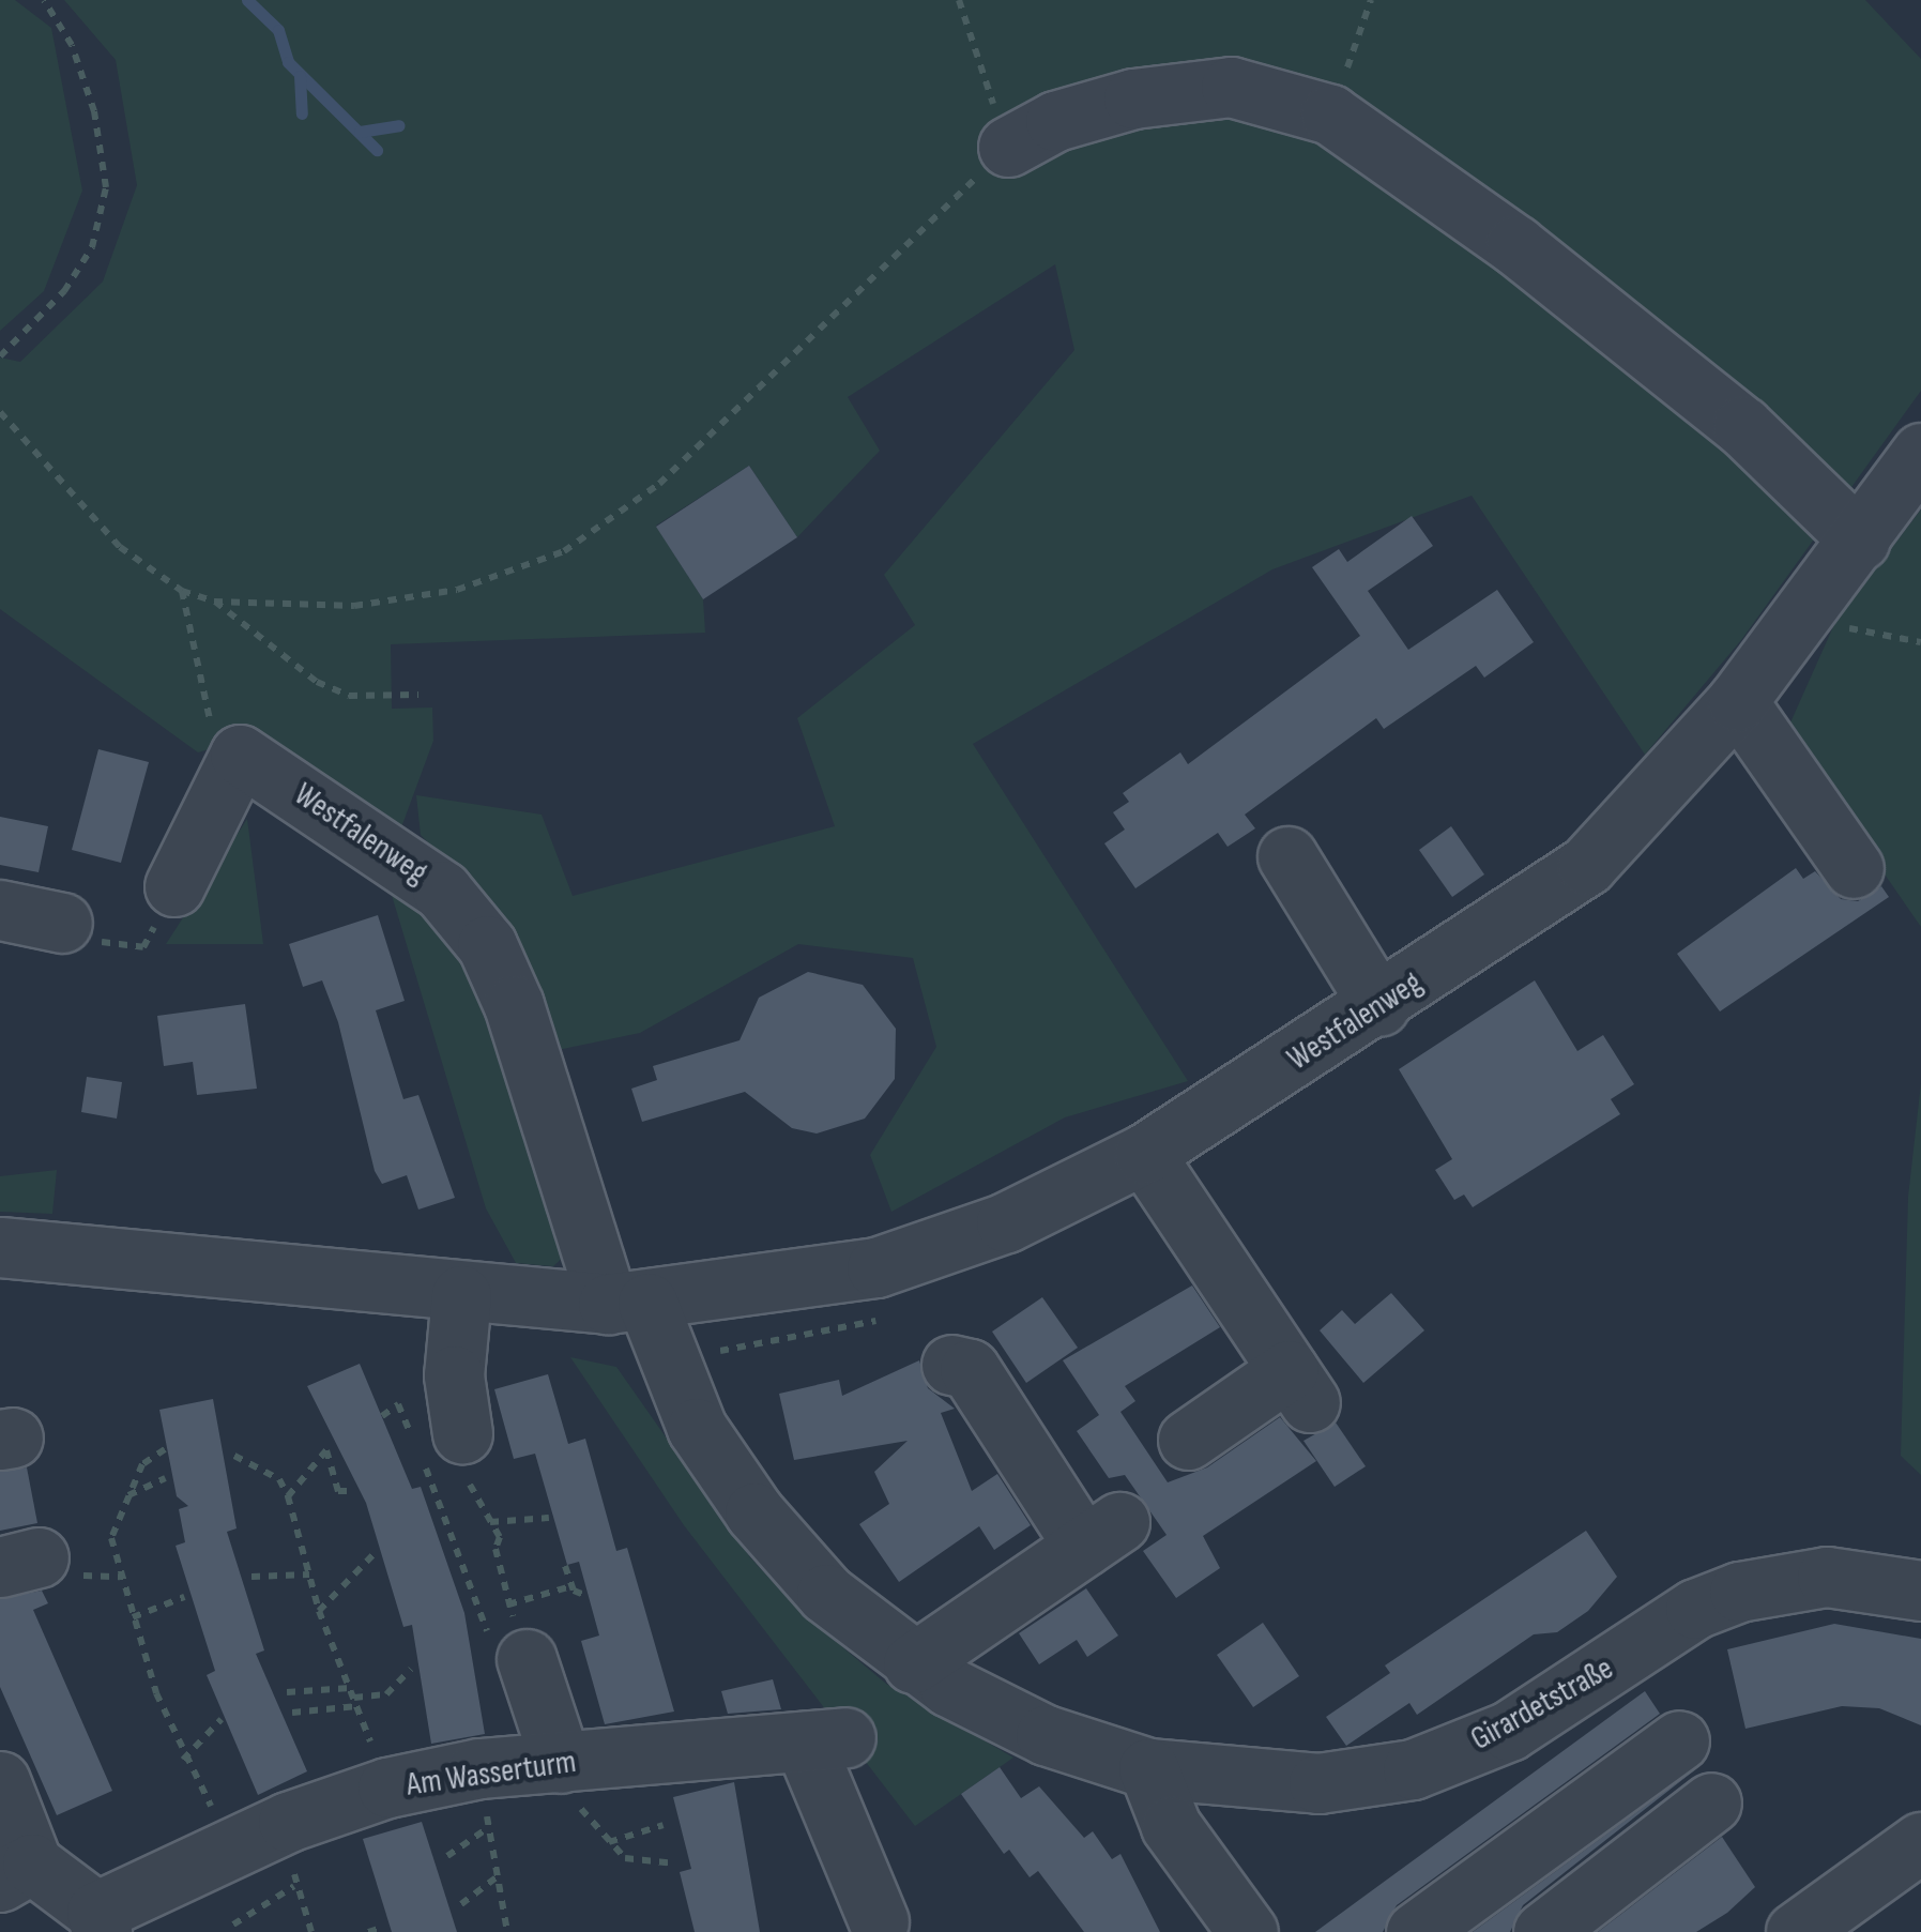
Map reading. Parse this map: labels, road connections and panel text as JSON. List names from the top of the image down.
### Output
{
  "streets": {
    "street": ["Westfalenweg", "Girardetstraße", "Am Wasserturm"]
  },
  "crossings": [
    ["Westfalenweg", "Girardetstraße"]
  ]
}
